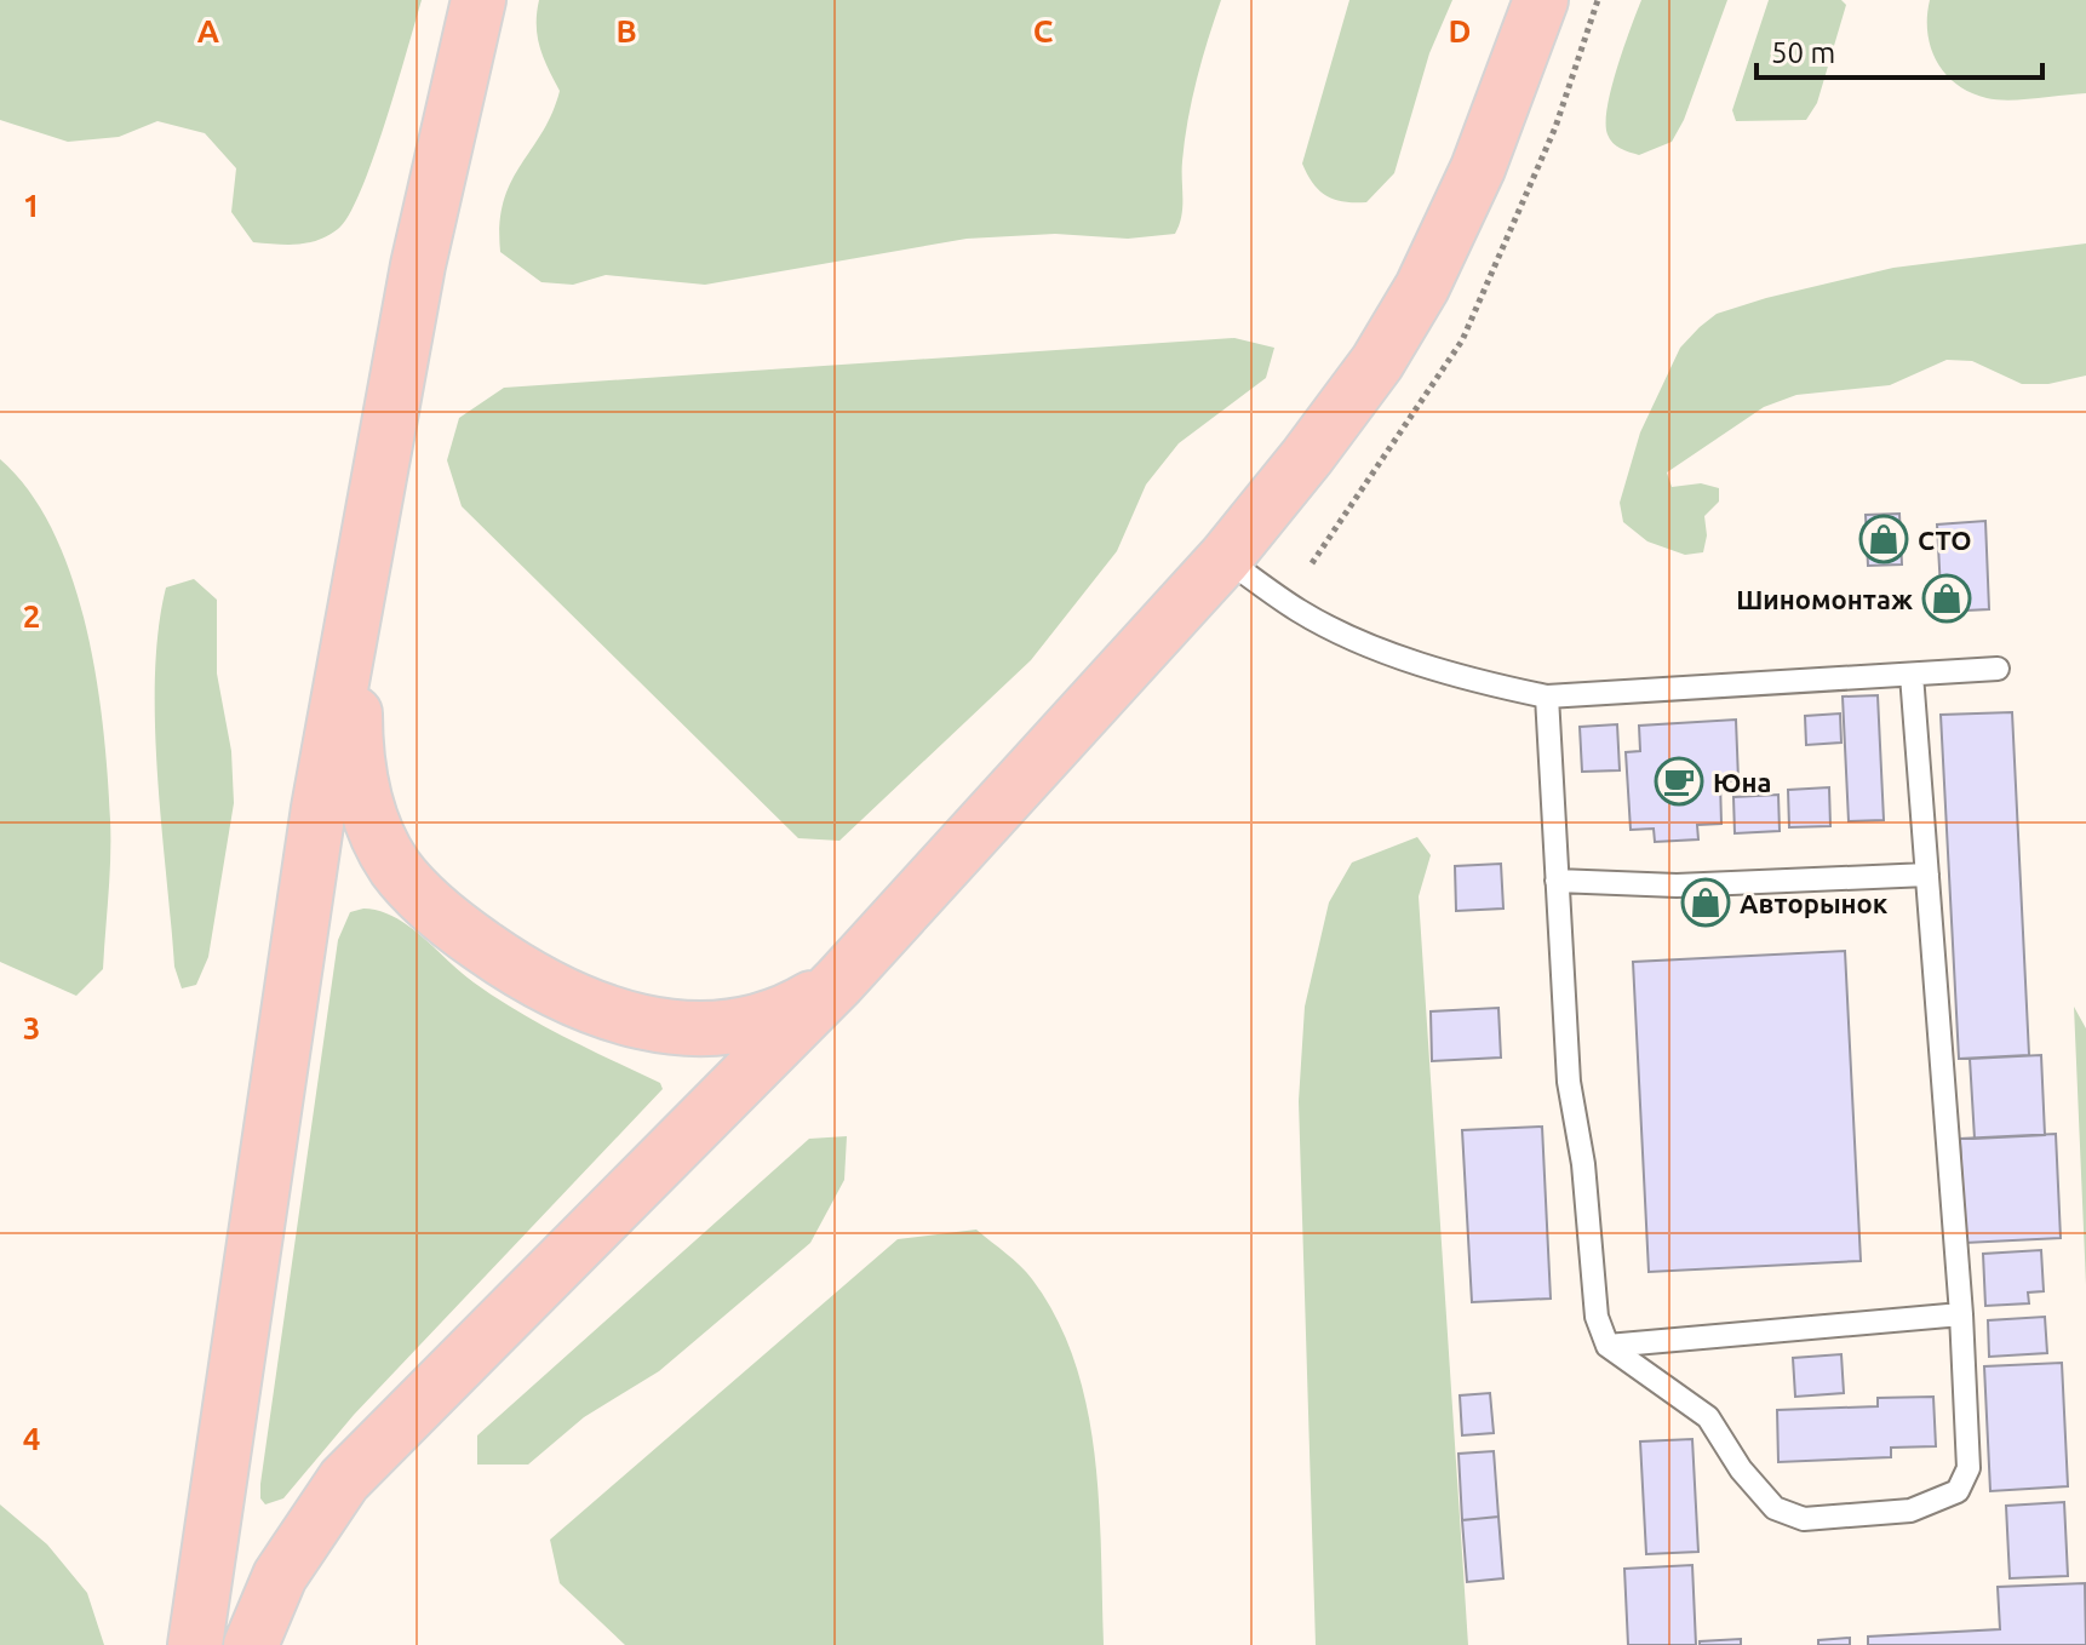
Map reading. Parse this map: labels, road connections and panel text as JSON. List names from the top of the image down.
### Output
{
  "places": {
    "shop": ["СТО", "Шиномонтаж", "Авторынок"],
    "cafe": ["Юна"]
  },
  "scale_bar": "50 m",
  "grid": {
    "columns": [
      "A",
      "B",
      "C",
      "D"
    ],
    "rows": [
      "1",
      "2",
      "3",
      "4"
    ]
  }
}
